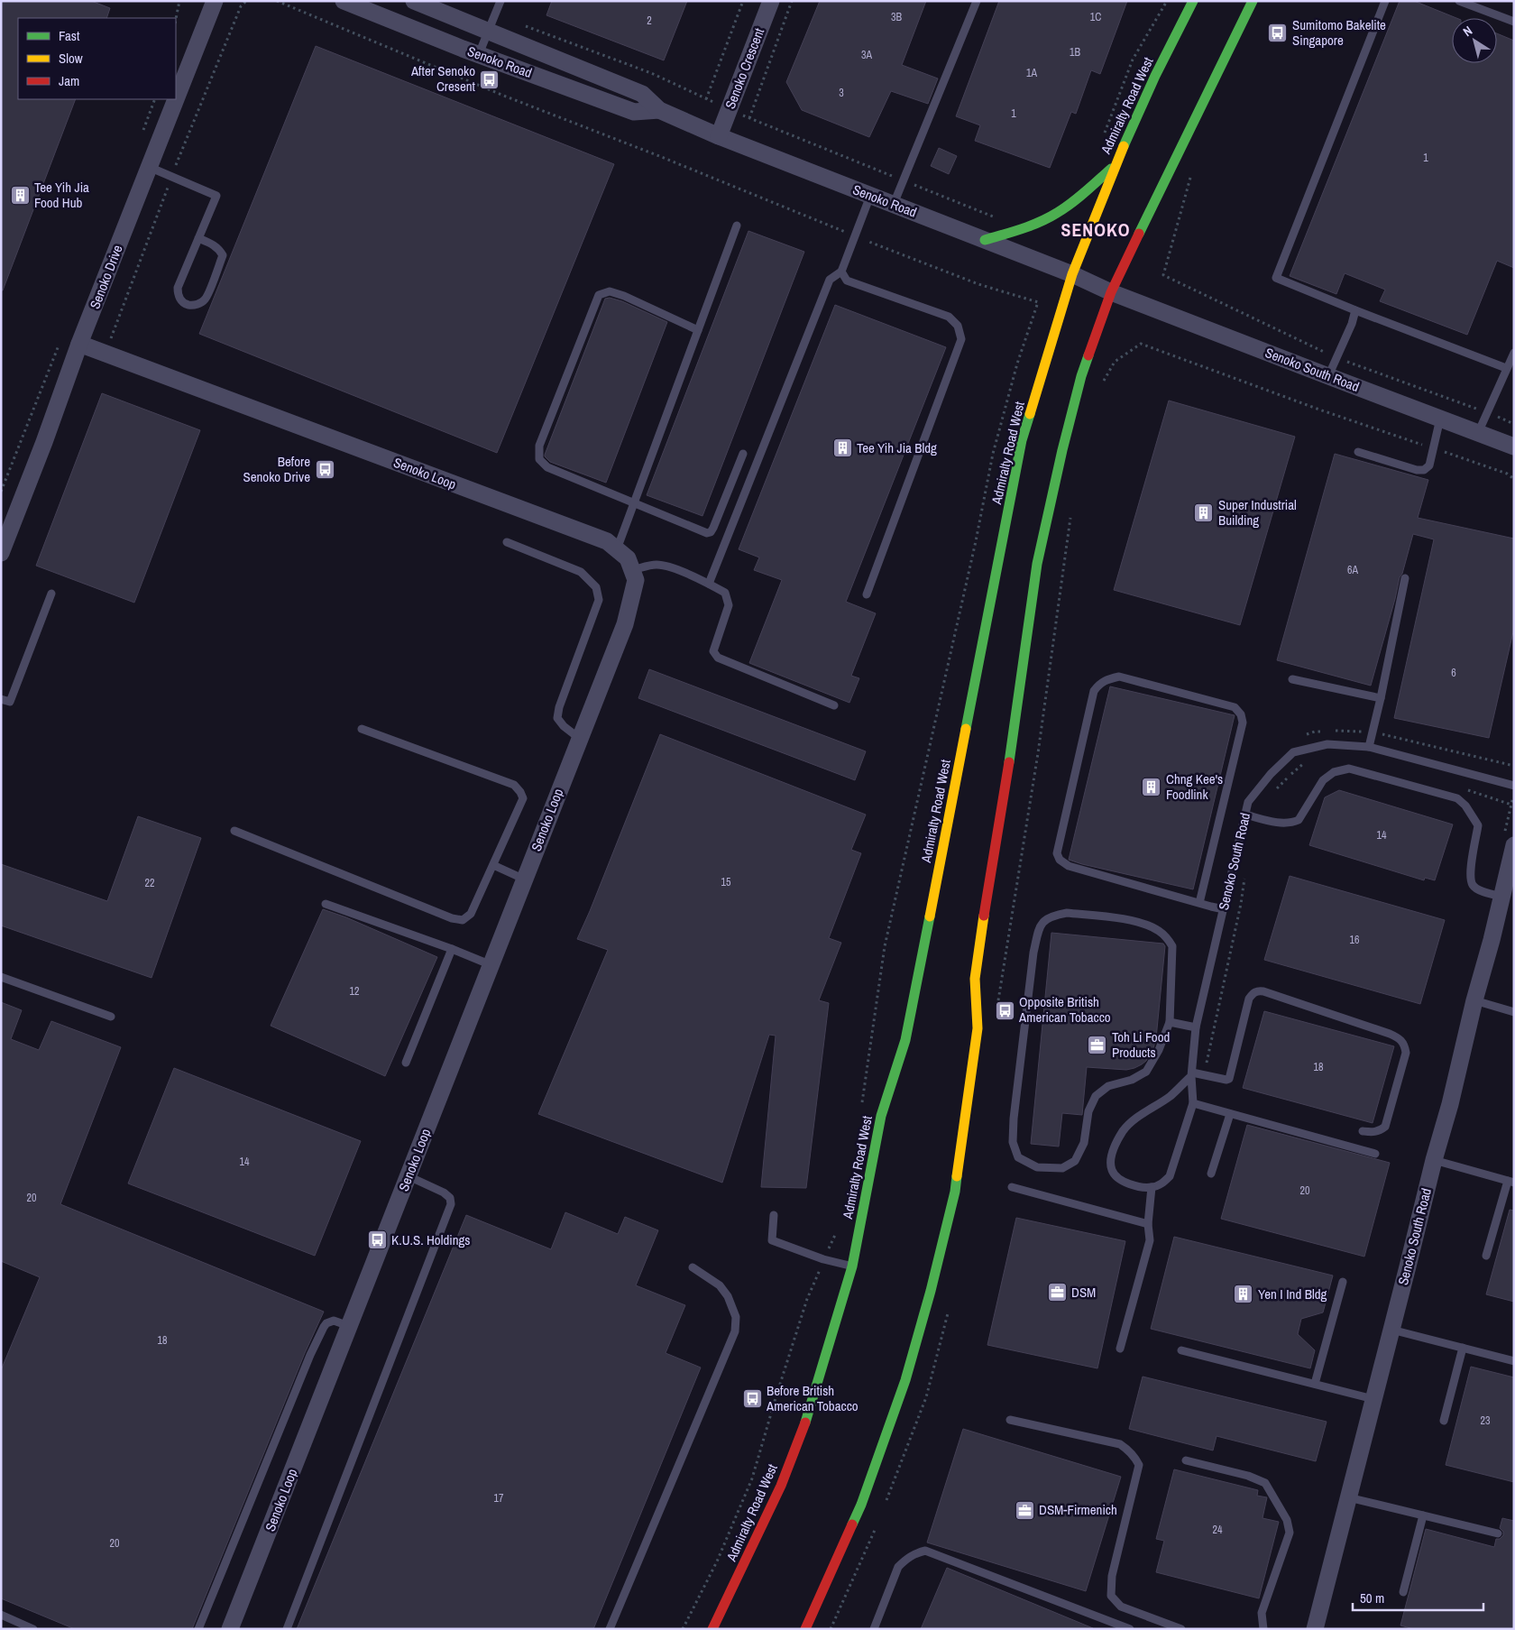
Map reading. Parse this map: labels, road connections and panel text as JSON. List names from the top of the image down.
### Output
{
  "streets": {
    "main road": ["Admiralty Road West"],
    "street": [
      "Senoko Road",
      "Senoko Crescent",
      "Senoko Drive",
      "Senoko South Road",
      "Senoko Loop"
    ]
  },
  "crossings": [
    ["Senoko Road", "Senoko Crescent"],
    ["Senoko Road", "Admiralty Road West"],
    ["Senoko Road", "Senoko South Road"],
    ["Senoko Drive", "Senoko Loop"]
  ],
  "districts": ["SENOKO"],
  "places": {
    "bus stop": [
      "Sumitomo Bakelite Singapore",
      "After Senoko Cresent",
      "Before Senoko Drive",
      "Opposite British American Tobacco",
      "K.U.S. Holdings",
      "Before British American Tobacco"
    ],
    "building": [
      "Tee Yih Jia Food Hub",
      "Tee Yih Jia Bldg",
      "Super Industrial Building",
      "Chng Kee's Foodlink",
      "Yen I Ind Bldg"
    ],
    "office": ["Toh Li Food Products", "DSM", "DSM-Firmenich"]
  },
  "house_numbers": [
    "3B",
    "1C",
    "2",
    "1B",
    "3A",
    "1A",
    "3",
    "1",
    "1",
    "6A",
    "6",
    "14",
    "15",
    "22",
    "16",
    "12",
    "18",
    "14",
    "20",
    "20",
    "18",
    "23",
    "17",
    "24",
    "20"
  ],
  "legend": ["Fast", "Slow", "Jam"],
  "scale_bar": "50 m",
  "north": "top left"
}
